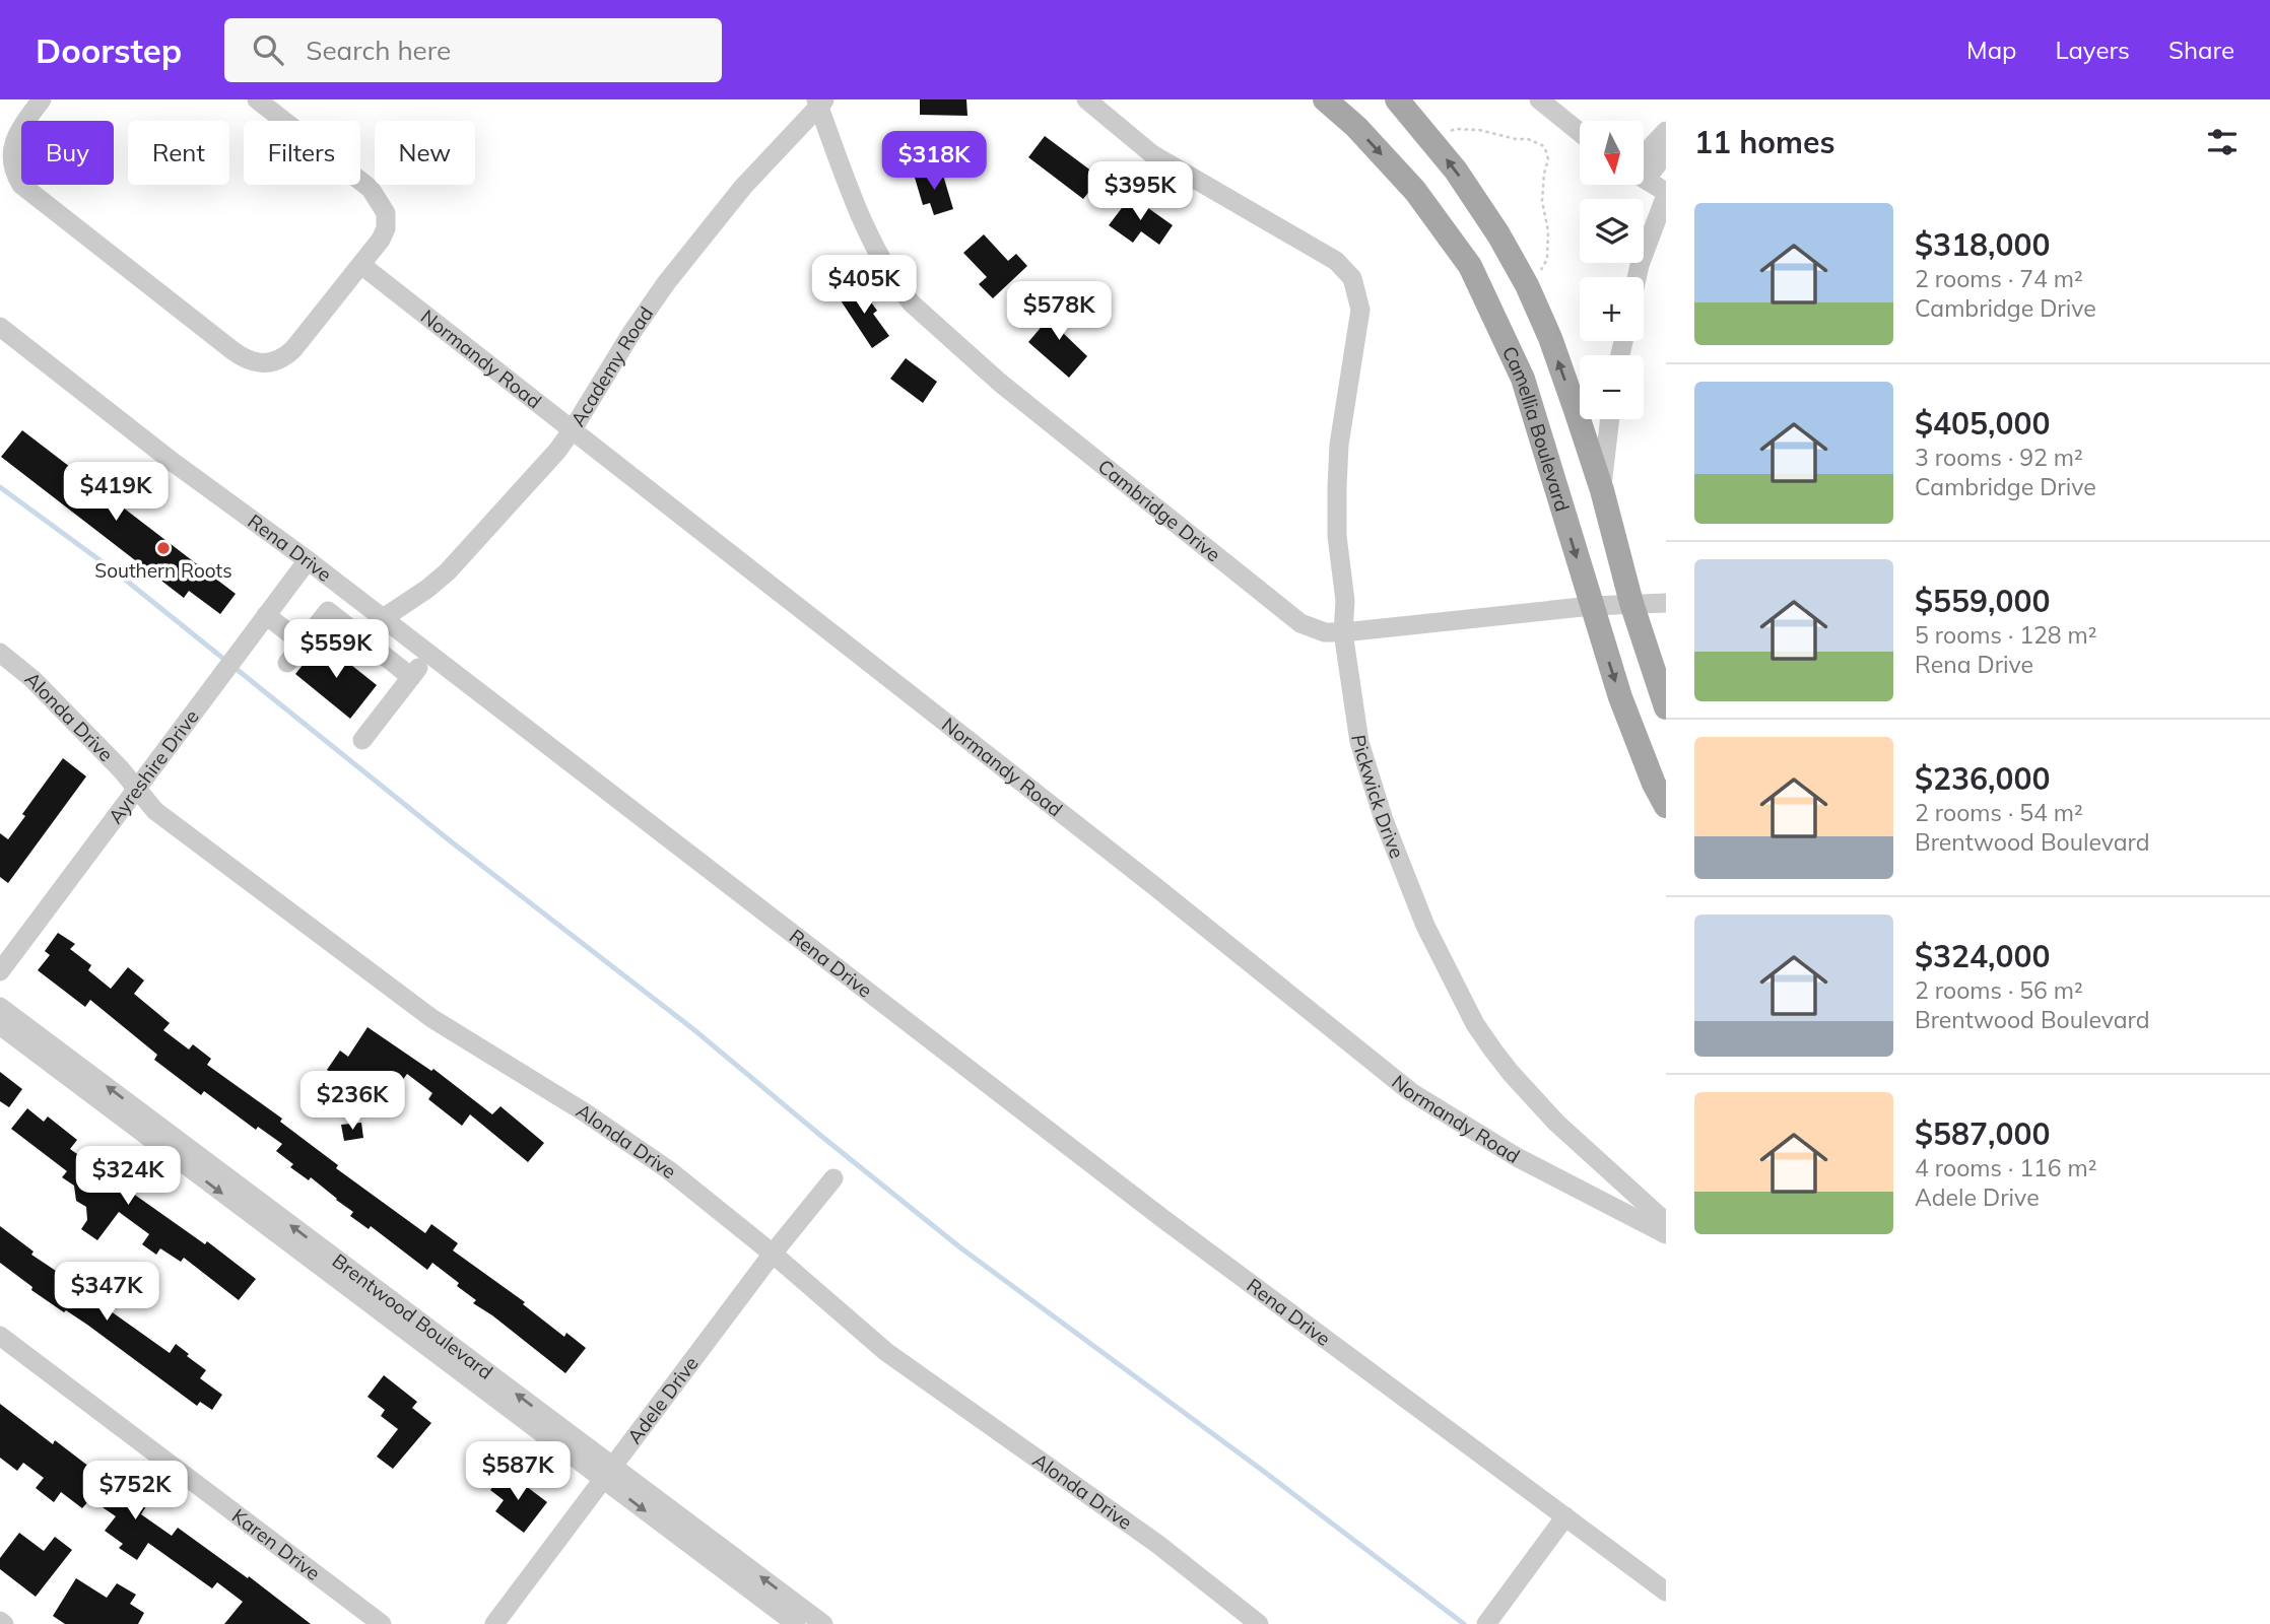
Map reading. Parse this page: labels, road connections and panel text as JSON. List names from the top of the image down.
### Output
{
  "streets": {
    "main road": ["Camellia Boulevard"],
    "street": [
      "Normandy Road",
      "Academy Road",
      "Cambridge Drive",
      "Rena Drive",
      "Alonda Drive",
      "Ayreshire Drive",
      "Pickwick Drive",
      "Brentwood Boulevard",
      "Adele Drive",
      "Karen Drive"
    ]
  },
  "crossings": [
    ["Normandy Road", "Academy Road"],
    ["Academy Road", "Cambridge Drive"],
    ["Academy Road", "Rena Drive"],
    ["Camellia Boulevard", "Cambridge Drive"],
    ["Cambridge Drive", "Pickwick Drive"],
    ["Rena Drive", "Ayreshire Drive"],
    ["Alonda Drive", "Ayreshire Drive"],
    ["Alonda Drive", "Adele Drive"],
    ["Brentwood Boulevard", "Adele Drive"]
  ],
  "places": ["Southern Roots"],
  "north": "bottom",
  "page": {
    "header": "Doorstep",
    "search": "Search here",
    "nav": ["Map", "Layers", "Share"],
    "heading": "11 homes",
    "map_buttons": ["+", "−"],
    "chip": [
      "Buy",
      "Rent",
      "Filters",
      "New"
    ],
    "price": [
      "$318K",
      "$395K",
      "$405K",
      "$578K",
      "$419K",
      "$559K",
      "$236K",
      "$324K",
      "$347K",
      "$587K",
      "$752K"
    ],
    "list": [
      {
        "name": "$318,000",
        "note": "2 rooms · 74 m² · Cambridge Drive"
      },
      {
        "name": "$405,000",
        "note": "3 rooms · 92 m² · Cambridge Drive"
      },
      {
        "name": "$559,000",
        "note": "5 rooms · 128 m² · Rena Drive"
      },
      {
        "name": "$236,000",
        "note": "2 rooms · 54 m² · Brentwood Boulevard"
      },
      {
        "name": "$324,000",
        "note": "2 rooms · 56 m² · Brentwood Boulevard"
      },
      {
        "name": "$587,000",
        "note": "4 rooms · 116 m² · Adele Drive"
      }
    ]
  }
}
